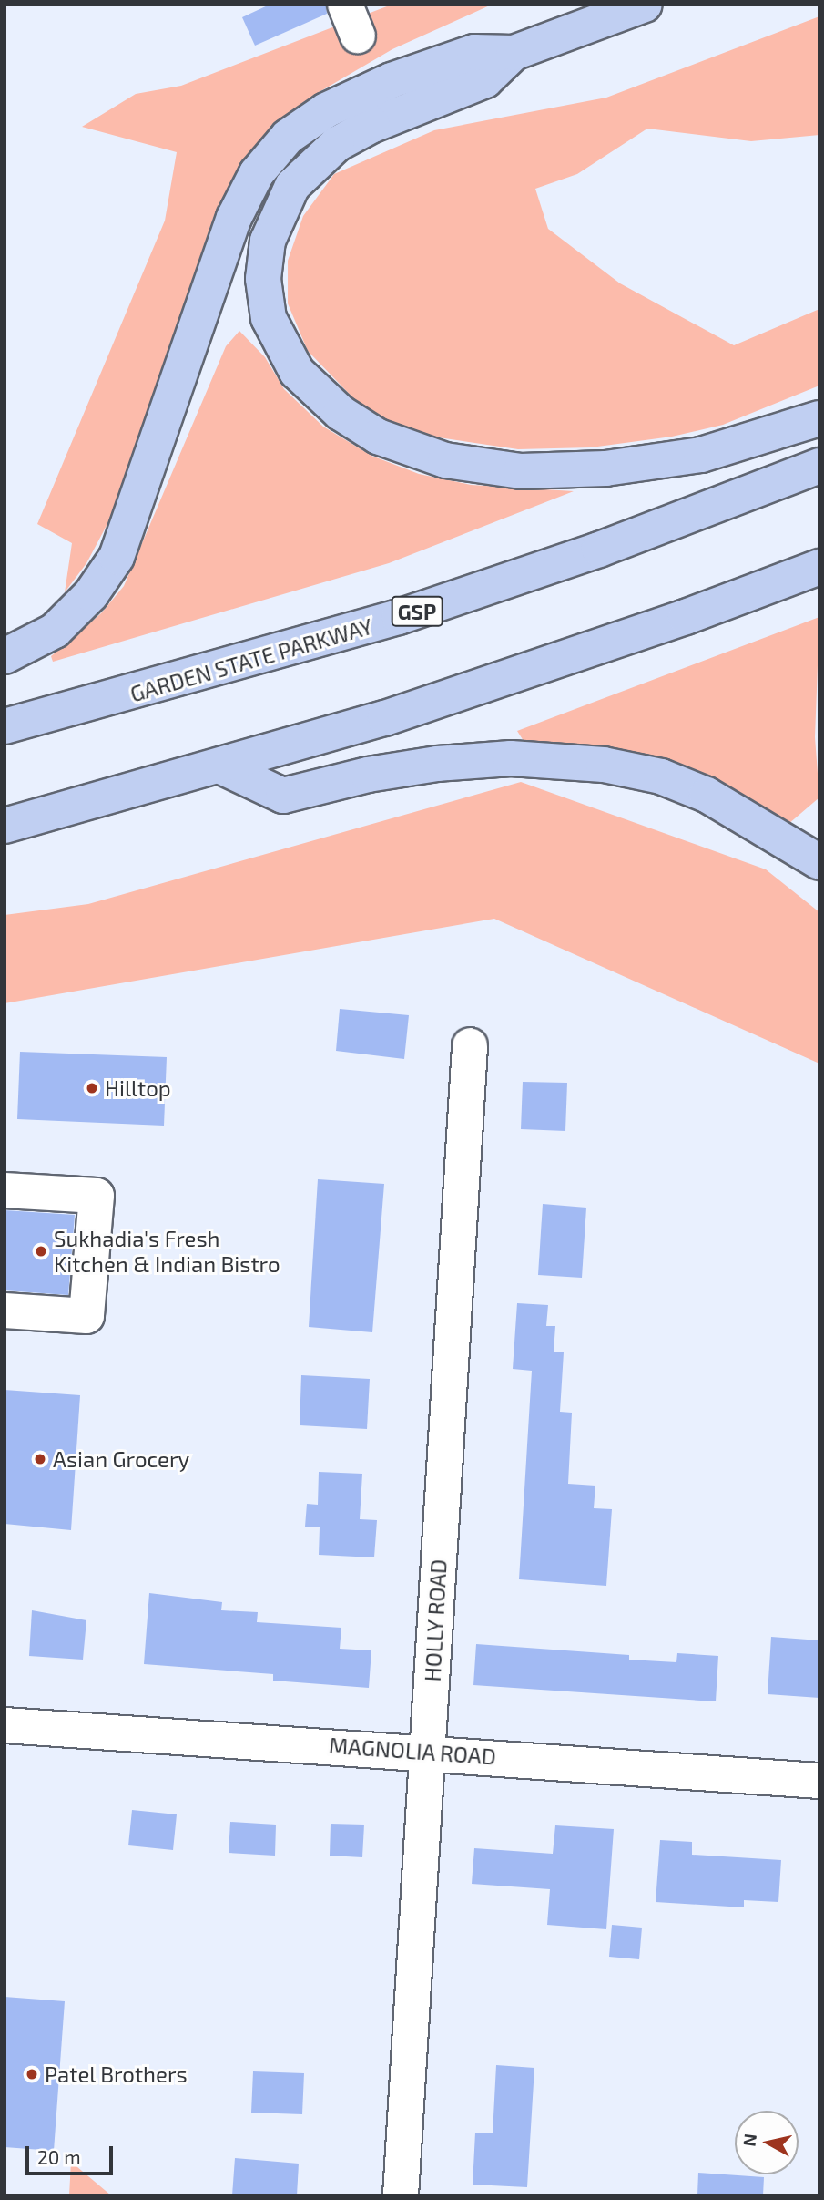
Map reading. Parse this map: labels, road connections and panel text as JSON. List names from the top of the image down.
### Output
{
  "streets": {
    "highway": ["GSP", "GARDEN STATE PARKWAY"],
    "street": ["HOLLY ROAD", "MAGNOLIA ROAD"]
  },
  "crossings": [
    ["HOLLY ROAD", "MAGNOLIA ROAD"]
  ],
  "places": [
    "Hilltop",
    "Sukhadia's Fresh Kitchen & Indian Bistro",
    "Asian Grocery",
    "Patel Brothers"
  ],
  "scale_bar": "20 m",
  "north": "left"
}
